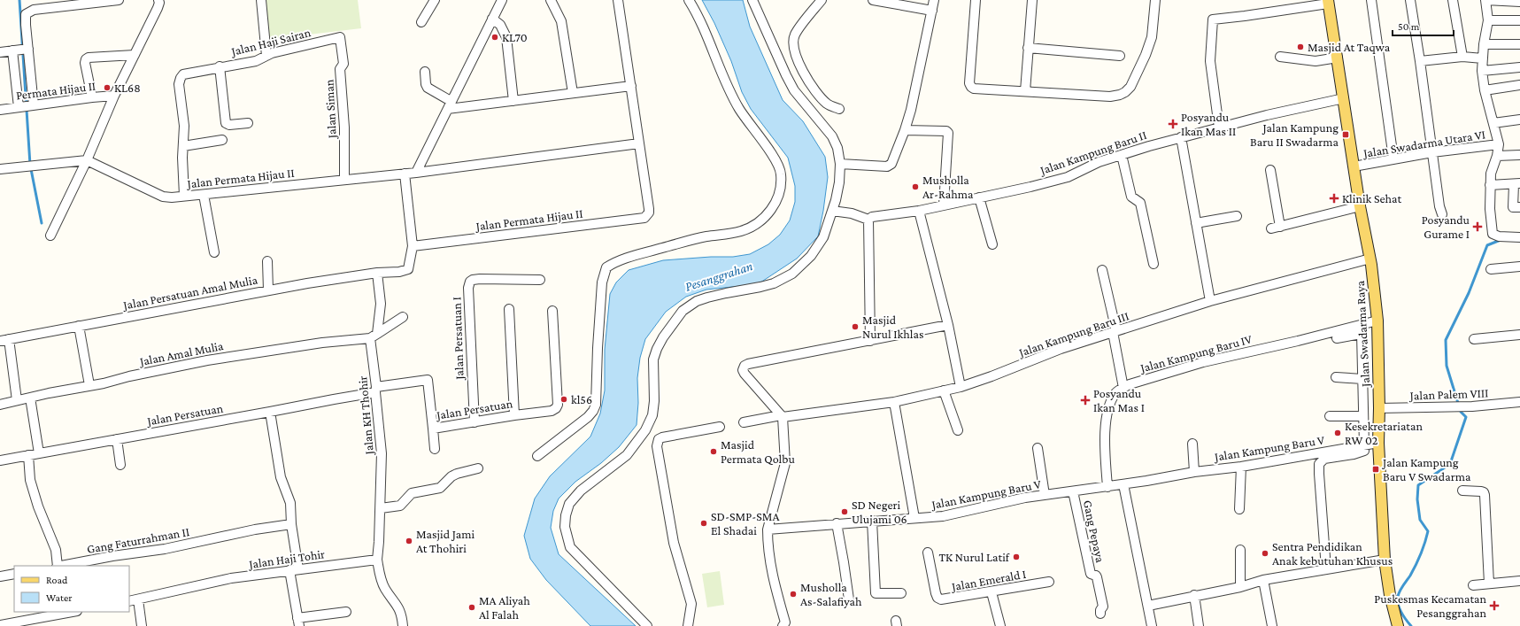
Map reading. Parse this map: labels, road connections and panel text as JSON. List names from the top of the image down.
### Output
{
  "streets": {
    "main road": ["Jalan Swadarma Raya"],
    "street": [
      "Jalan Haji Sairan",
      "Permata Hijau II",
      "Jalan Siman",
      "Jalan Swadarma Utara VI",
      "Jalan Kampung Baru II",
      "Jalan Permata Hijau II",
      "Jalan Persatuan Amal Mulia",
      "Jalan Kampung Baru III",
      "Jalan Persatuan I",
      "Jalan Amal Mulia",
      "Jalan Kampung Baru IV",
      "Jalan Palem VIII",
      "Jalan Persatuan",
      "Jalan KH Thohir",
      "Jalan Kampung Baru V",
      "Gang Pepaya",
      "Gang Faturrahman II",
      "Jalan Haji Tohir",
      "Jalan Emerald I"
    ]
  },
  "crossings": [
    ["Jalan Haji Sairan", "Jalan Siman"],
    ["Jalan Haji Sairan", "Jalan Permata Hijau II"],
    ["Jalan Siman", "Jalan Permata Hijau II"],
    ["Jalan Swadarma Utara VI", "Jalan Swadarma Raya"],
    ["Jalan Kampung Baru II", "Jalan Swadarma Raya"],
    ["Jalan Permata Hijau II", "Jalan Persatuan Amal Mulia"],
    ["Jalan Persatuan Amal Mulia", "Jalan Amal Mulia"],
    ["Jalan Persatuan Amal Mulia", "Jalan KH Thohir"],
    ["Jalan Kampung Baru III", "Jalan Swadarma Raya"],
    ["Jalan Swadarma Raya", "Jalan Kampung Baru IV"],
    ["Jalan Swadarma Raya", "Jalan Palem VIII"],
    ["Jalan Swadarma Raya", "Jalan Kampung Baru V"],
    ["Jalan Persatuan I", "Jalan Persatuan"],
    ["Jalan Amal Mulia", "Jalan KH Thohir"],
    ["Jalan Kampung Baru IV", "Jalan Kampung Baru V"],
    ["Jalan Persatuan", "Jalan KH Thohir"],
    ["Jalan KH Thohir", "Jalan Haji Tohir"],
    ["Jalan Kampung Baru V", "Gang Pepaya"]
  ],
  "water": ["Pesanggrahan"],
  "places": {
    "other": [
      "KL70",
      "Masjid At Taqwa",
      "KL68",
      "Musholla Ar-Rahma",
      "Masjid Nurul Ikhlas",
      "kl56",
      "Kesekretariatan RW 02",
      "Masjid Permata Qolbu",
      "SD Negeri Ulujami 06",
      "SD-SMP-SMA El Shadai",
      "Masjid Jami At Thohiri",
      "Sentra Pendidikan Anak kebutuhan Khusus",
      "TK Nurul Latif",
      "Musholla As-Salafiyah",
      "MA Aliyah Al Falah"
    ],
    "health": [
      "Posyandu Ikan Mas II",
      "Klinik Sehat",
      "Posyandu Gurame I",
      "Posyandu Ikan Mas I",
      "Puskesmas Kecamatan Pesanggrahan"
    ],
    "transit": ["Jalan Kampung Baru II Swadarma", "Jalan Kampung Baru V Swadarma"]
  },
  "legend": ["Road", "Water"],
  "scale_bar": "50 m"
}
